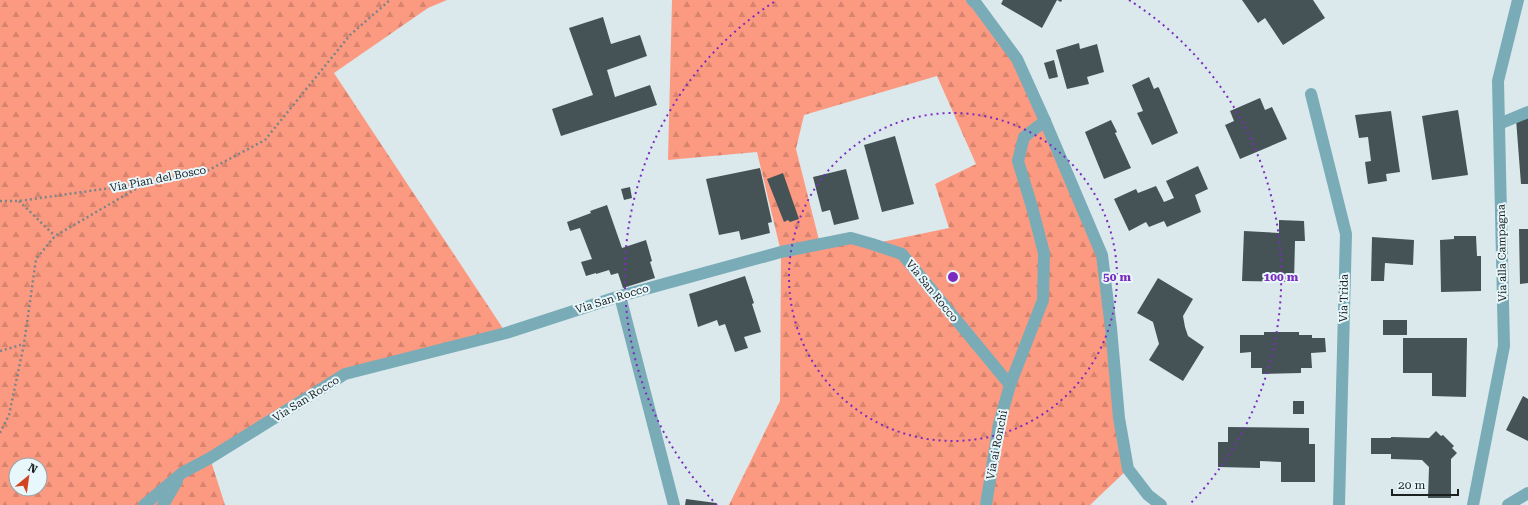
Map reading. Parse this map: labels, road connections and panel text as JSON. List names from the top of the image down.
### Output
{
  "streets": {
    "street": [
      "Via alla Campagna",
      "Via San Rocco",
      "Via Trida",
      "Via ai Ronchi"
    ],
    "path": ["Via Pian del Bosco"]
  },
  "crossings": [
    ["Via San Rocco", "Via ai Ronchi"]
  ],
  "scale_bar": "20 m",
  "north": "top right",
  "rings": ["50 m", "100 m"]
}
